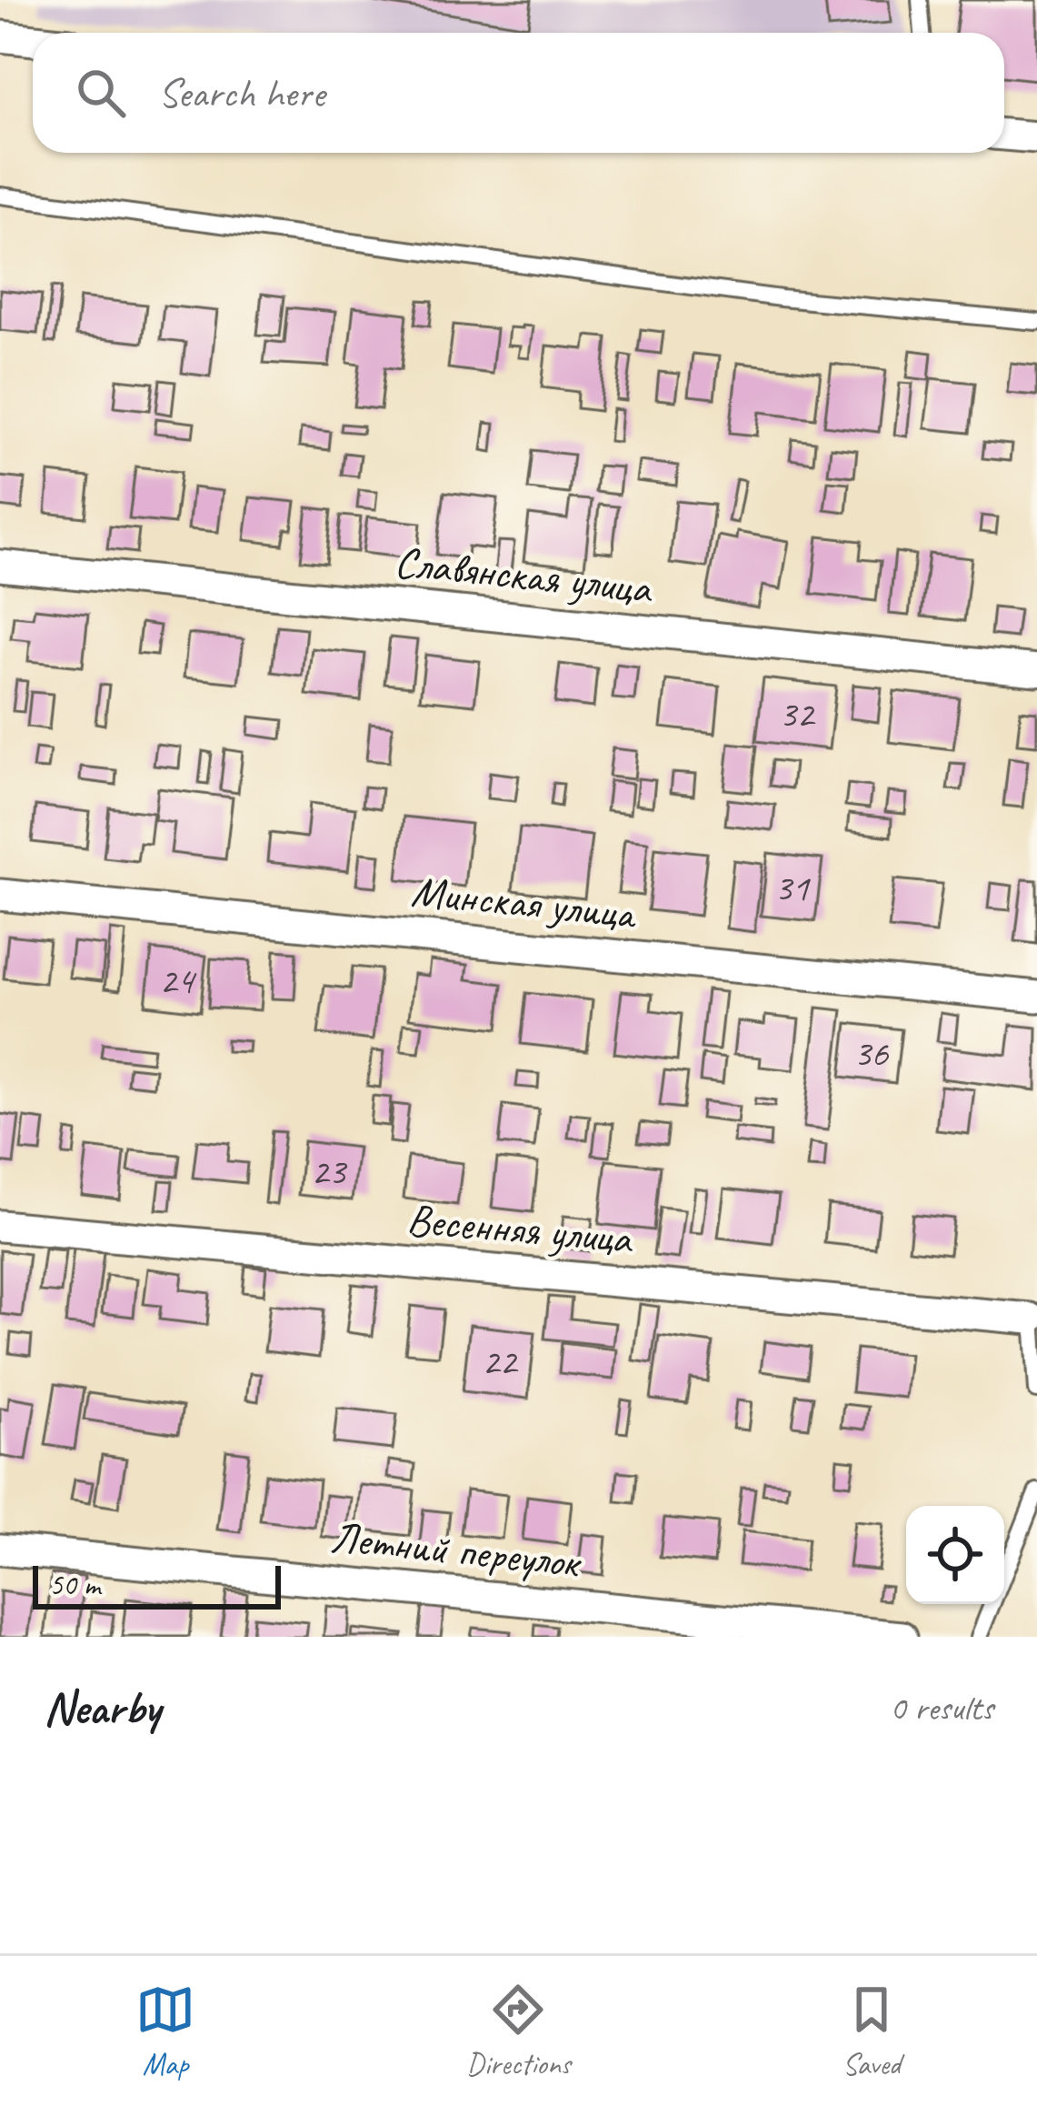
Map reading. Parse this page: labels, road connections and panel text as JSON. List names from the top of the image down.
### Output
{
  "streets": {
    "street": [
      "Славянская улица",
      "Минская улица",
      "Весенняя улица",
      "Летний переулок"
    ]
  },
  "house_numbers": [
    "32",
    "31",
    "24",
    "36",
    "23",
    "22"
  ],
  "scale_bar": "50 m",
  "page": {
    "search": "Search here",
    "scale": "50 m",
    "heading": ["Nearby", "0 results"],
    "nav": ["Map", "Directions", "Saved"]
  }
}
